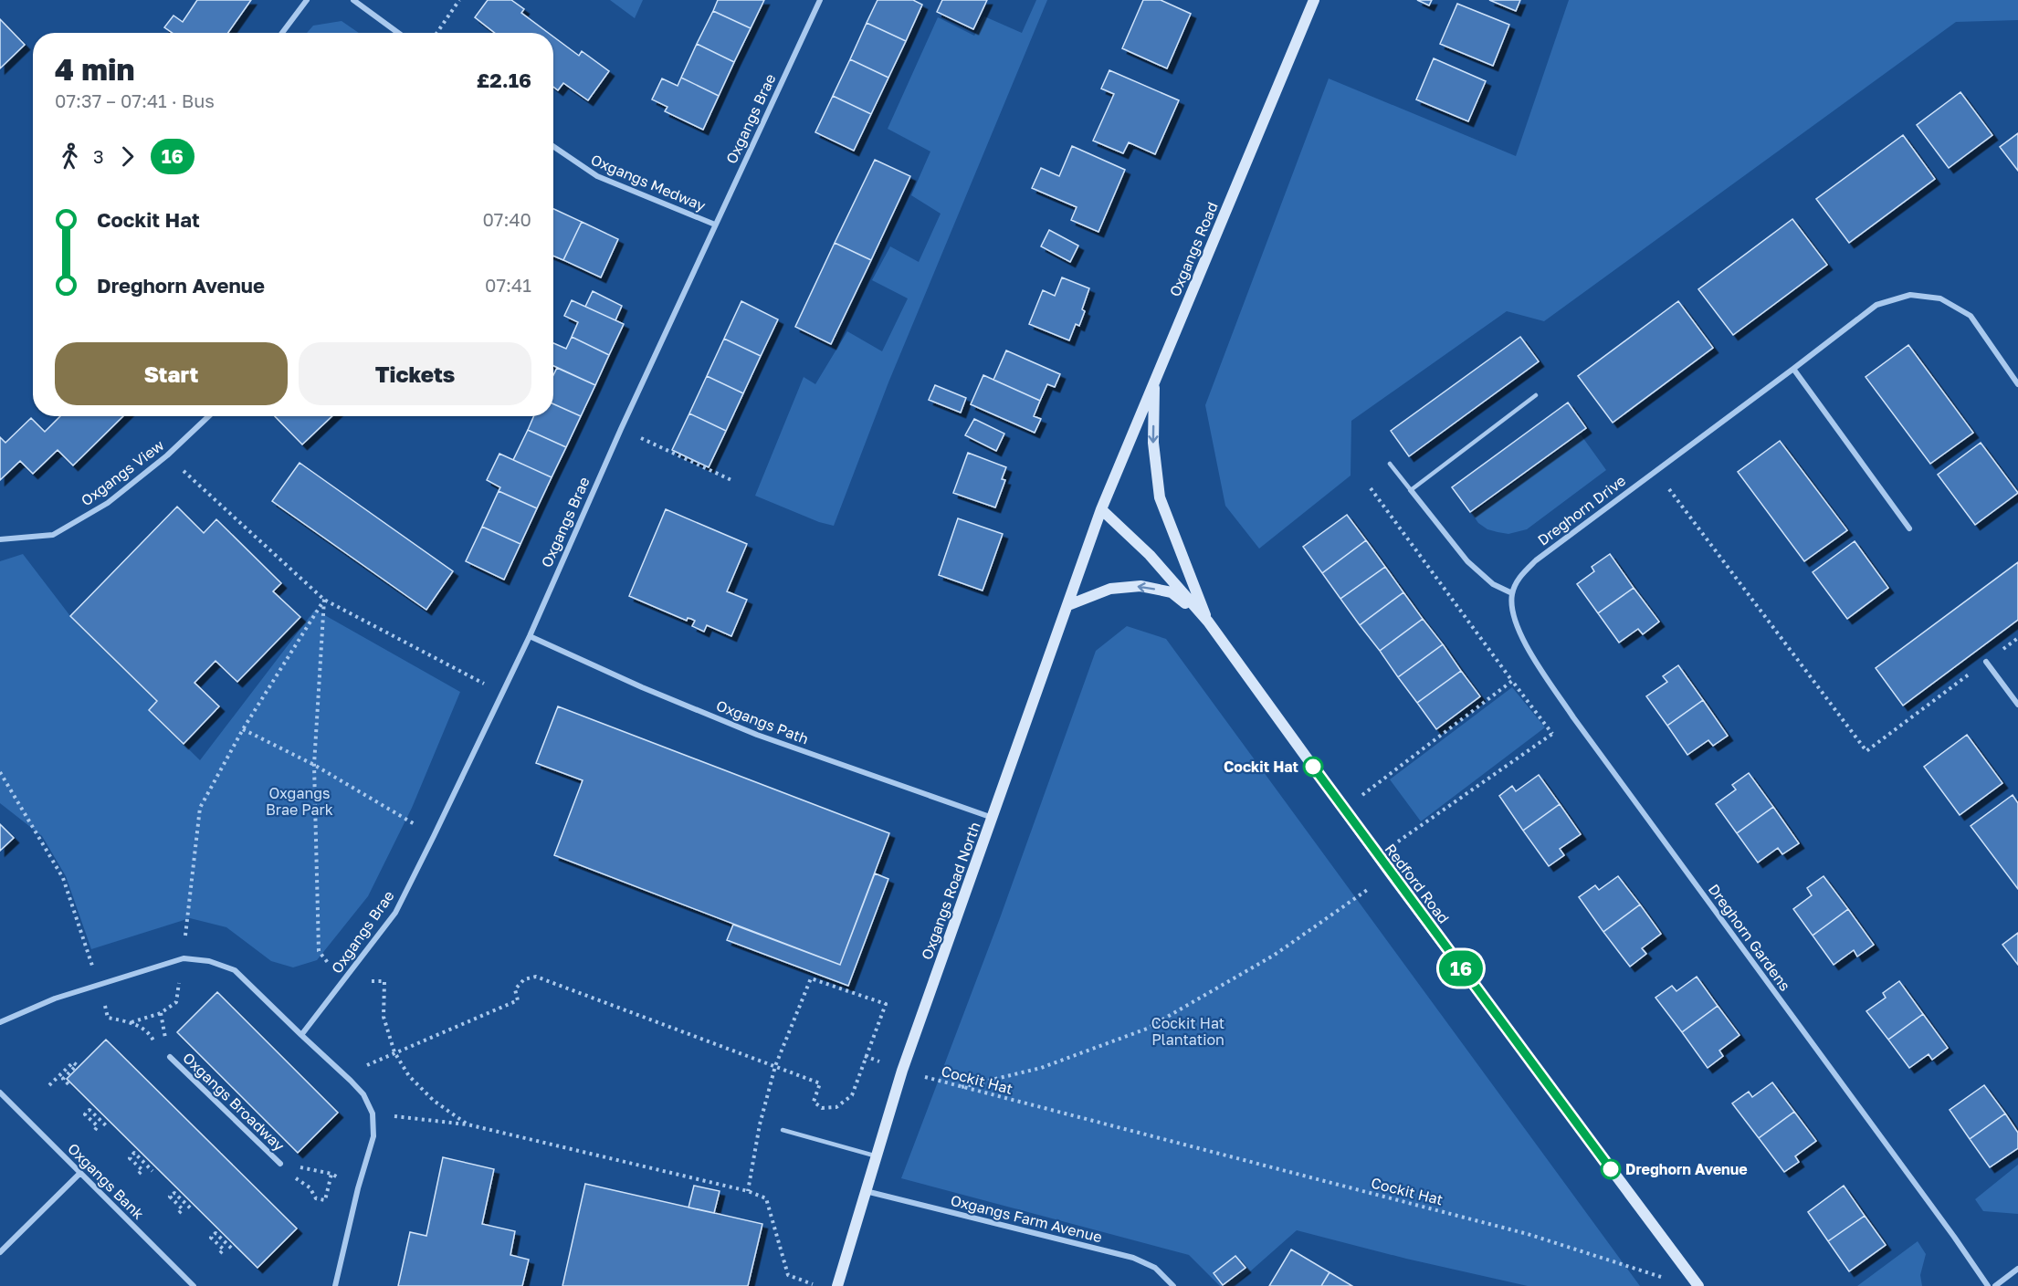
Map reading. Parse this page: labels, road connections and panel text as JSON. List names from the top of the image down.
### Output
{
  "streets": {
    "main road": ["Oxgangs Road", "Redford Road", "Oxgangs Road North"],
    "street": [
      "Oxgangs Brae",
      "Oxgangs Medway",
      "Oxgangs View",
      "Dreghorn Drive",
      "Oxgangs Path",
      "Dreghorn Gardens",
      "Oxgangs Broadway",
      "Oxgangs Bank",
      "Oxgangs Farm Avenue"
    ],
    "path": ["Cockit Hat"]
  },
  "crossings": [
    ["Oxgangs Brae", "Oxgangs Medway"],
    ["Oxgangs Brae", "Oxgangs Path"],
    ["Oxgangs Road", "Redford Road"],
    ["Oxgangs Road", "Oxgangs Road North"],
    ["Dreghorn Drive", "Dreghorn Gardens"],
    ["Oxgangs Path", "Oxgangs Road North"],
    ["Redford Road", "Oxgangs Road North"],
    ["Oxgangs Road North", "Cockit Hat"],
    ["Oxgangs Road North", "Oxgangs Farm Avenue"]
  ],
  "parks": ["Oxgangs Brae Park", "Cockit Hat Plantation"],
  "places": ["Cockit Hat", "Dreghorn Avenue"],
  "lines": ["bus line 16"],
  "page": {
    "on_map": "16",
    "heading": ["4 min", "07:37 – 07:41 · Bus", "£2.16"],
    "legs": ["3", "16"],
    "list": [
      {
        "name": "Cockit Hat",
        "value": "07:40"
      },
      {
        "name": "Dreghorn Avenue",
        "value": "07:41"
      }
    ],
    "buttons": ["Start", "Tickets"]
  }
}
